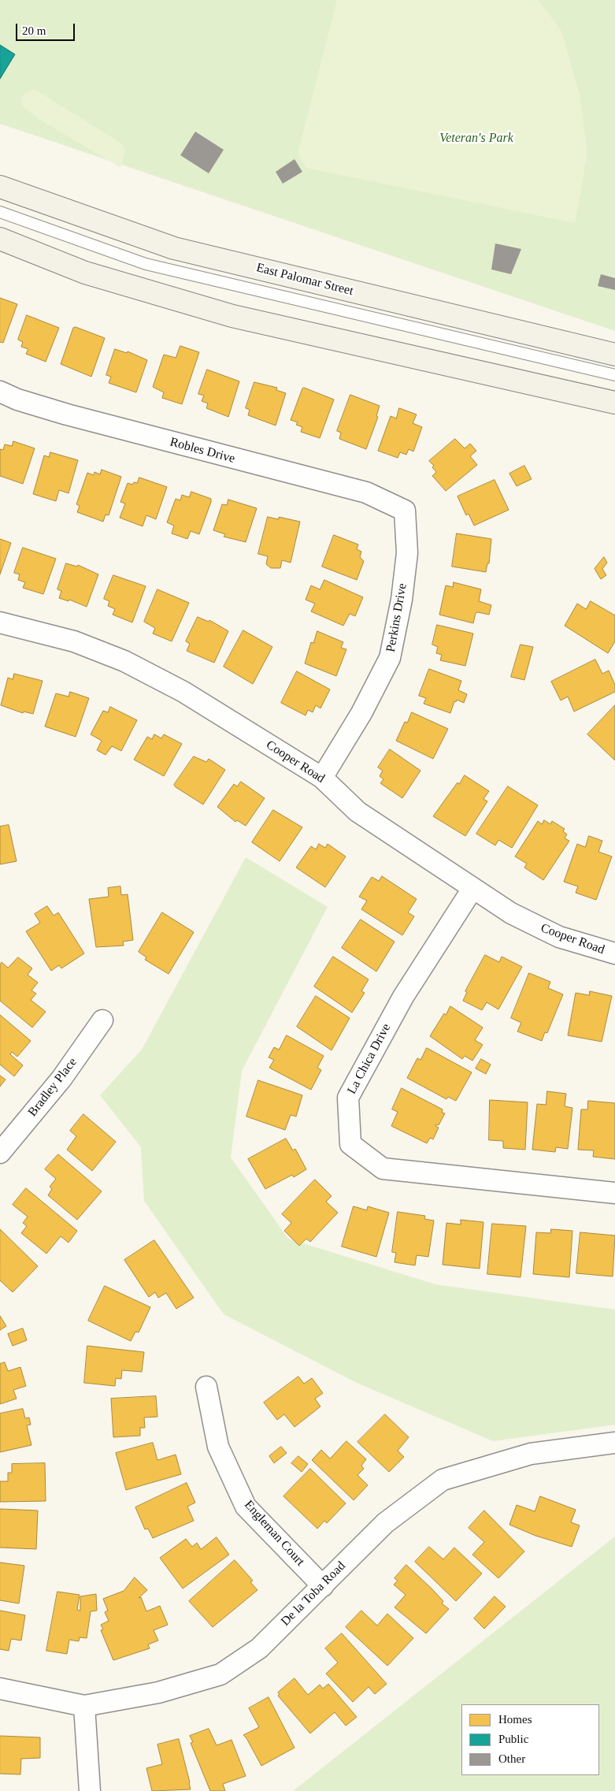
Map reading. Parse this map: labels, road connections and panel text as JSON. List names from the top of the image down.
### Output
{
  "streets": {
    "main road": ["East Palomar Street"],
    "street": [
      "Robles Drive",
      "Perkins Drive",
      "Cooper Road",
      "La Chica Drive",
      "Bradley Place",
      "Engleman Court",
      "De la Toba Road"
    ]
  },
  "crossings": [
    ["Robles Drive", "Perkins Drive"],
    ["Perkins Drive", "Cooper Road"],
    ["Cooper Road", "La Chica Drive"],
    ["Engleman Court", "De la Toba Road"]
  ],
  "parks": ["Veteran's Park"],
  "legend": ["Homes", "Public", "Other"],
  "scale_bar": "20 m"
}
